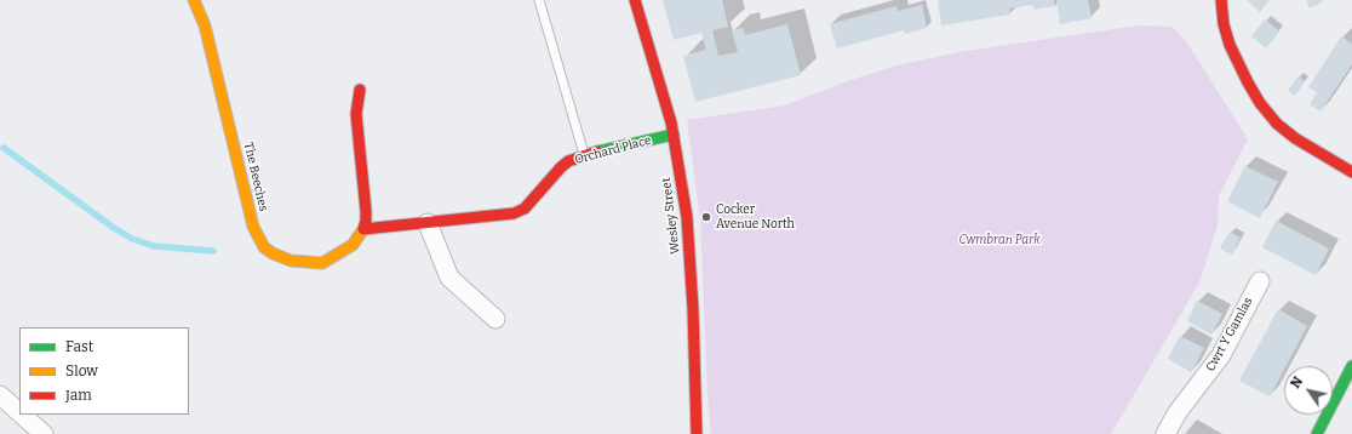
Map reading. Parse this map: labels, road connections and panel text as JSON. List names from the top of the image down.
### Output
{
  "streets": {
    "street": [
      "Orchard Place",
      "The Beeches",
      "Wesley Street",
      "Cwrt Y Gamlas"
    ]
  },
  "crossings": [
    ["Orchard Place", "The Beeches"],
    ["Orchard Place", "Wesley Street"]
  ],
  "parks": ["Cwmbran Park"],
  "places": ["Cocker Avenue North"],
  "legend": ["Fast", "Slow", "Jam"],
  "north": "top left"
}
